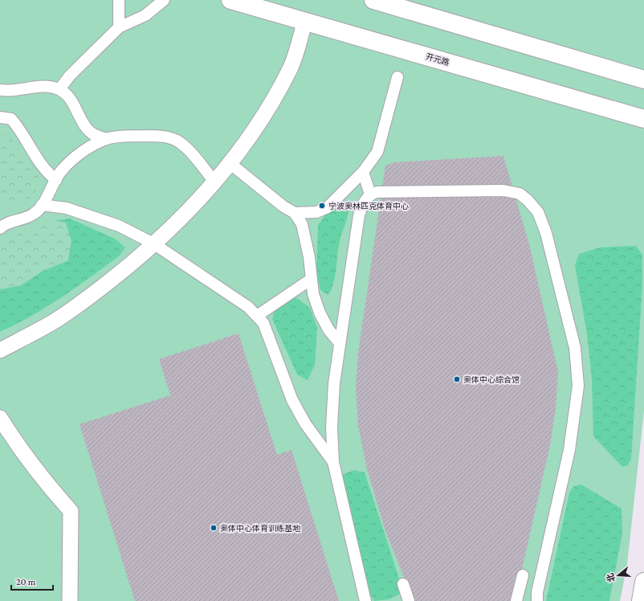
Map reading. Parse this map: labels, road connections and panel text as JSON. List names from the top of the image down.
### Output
{
  "streets": {
    "main road": ["开元路"]
  },
  "places": ["宁波奥林匹克体育中心", "奥体中心综合馆", "奥体中心体育训练基地"],
  "scale_bar": "20 m",
  "north": "left"
}
